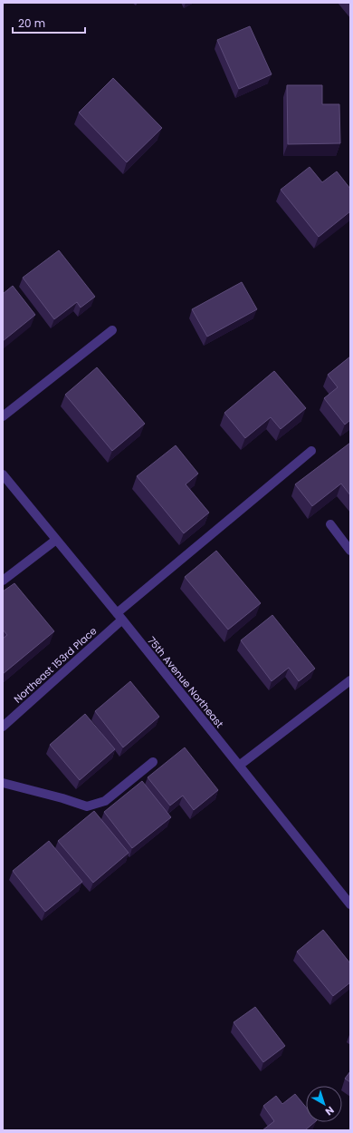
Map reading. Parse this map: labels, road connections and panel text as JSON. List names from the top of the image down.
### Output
{
  "streets": {
    "street": ["Northeast 153rd Place", "75th Avenue Northeast"]
  },
  "crossings": [
    ["Northeast 153rd Place", "75th Avenue Northeast"]
  ],
  "scale_bar": "20 m",
  "north": "bottom right"
}
